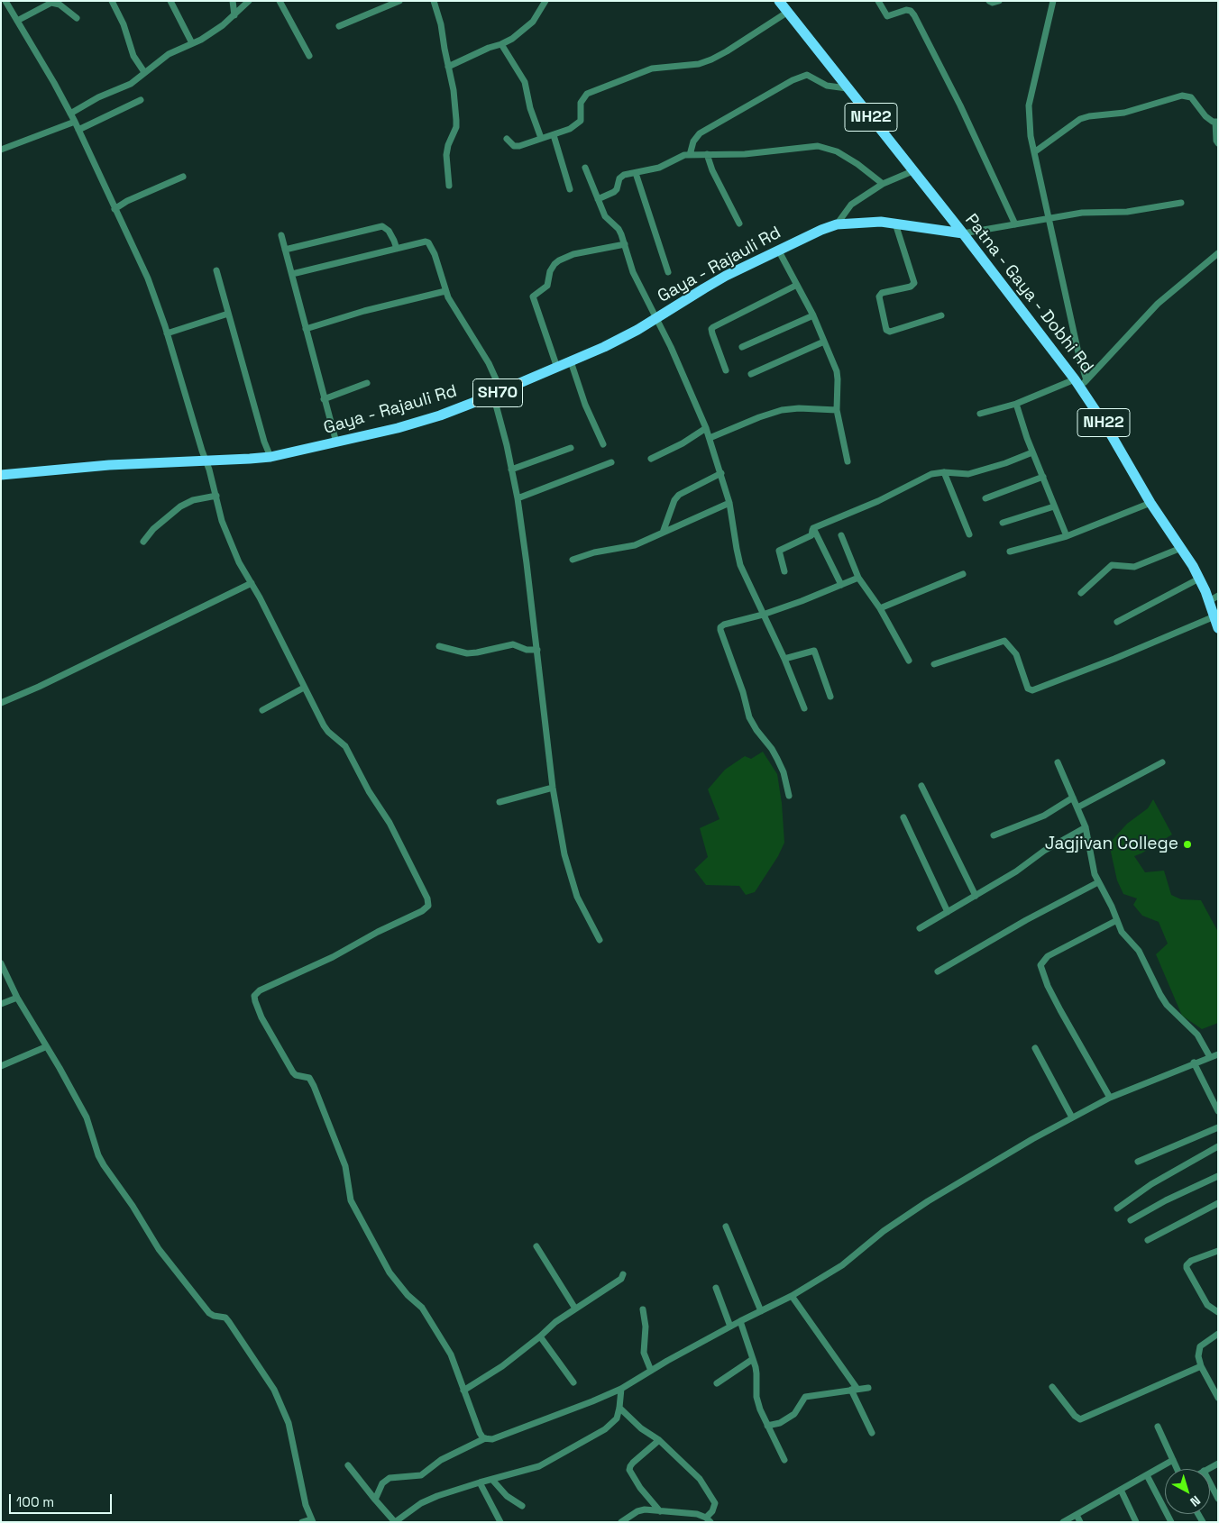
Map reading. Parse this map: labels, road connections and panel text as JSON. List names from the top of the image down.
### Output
{
  "streets": {
    "main road": [
      "NH22",
      "Gaya - Rajauli Rd",
      "Patna - Gaya - Dobhi Rd",
      "SH70"
    ]
  },
  "crossings": [
    ["Gaya - Rajauli Rd", "Patna - Gaya - Dobhi Rd"]
  ],
  "places": ["Jagjivan College"],
  "scale_bar": "100 m",
  "north": "bottom right"
}
